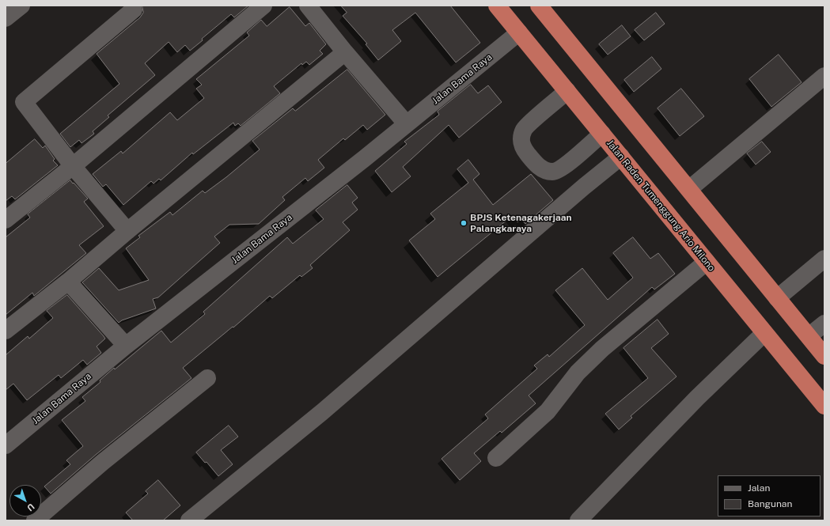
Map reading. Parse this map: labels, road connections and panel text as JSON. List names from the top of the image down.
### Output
{
  "streets": {
    "highway": ["Jalan Raden Tumenggung Ario Milono"],
    "street": ["Jalan Bama Raya"]
  },
  "crossings": [
    ["Jalan Bama Raya", "Jalan Raden Tumenggung Ario Milono"]
  ],
  "places": ["BPJS Ketenagakerjaan Palangkaraya"],
  "legend": ["Jalan", "Bangunan"],
  "north": "bottom right"
}
